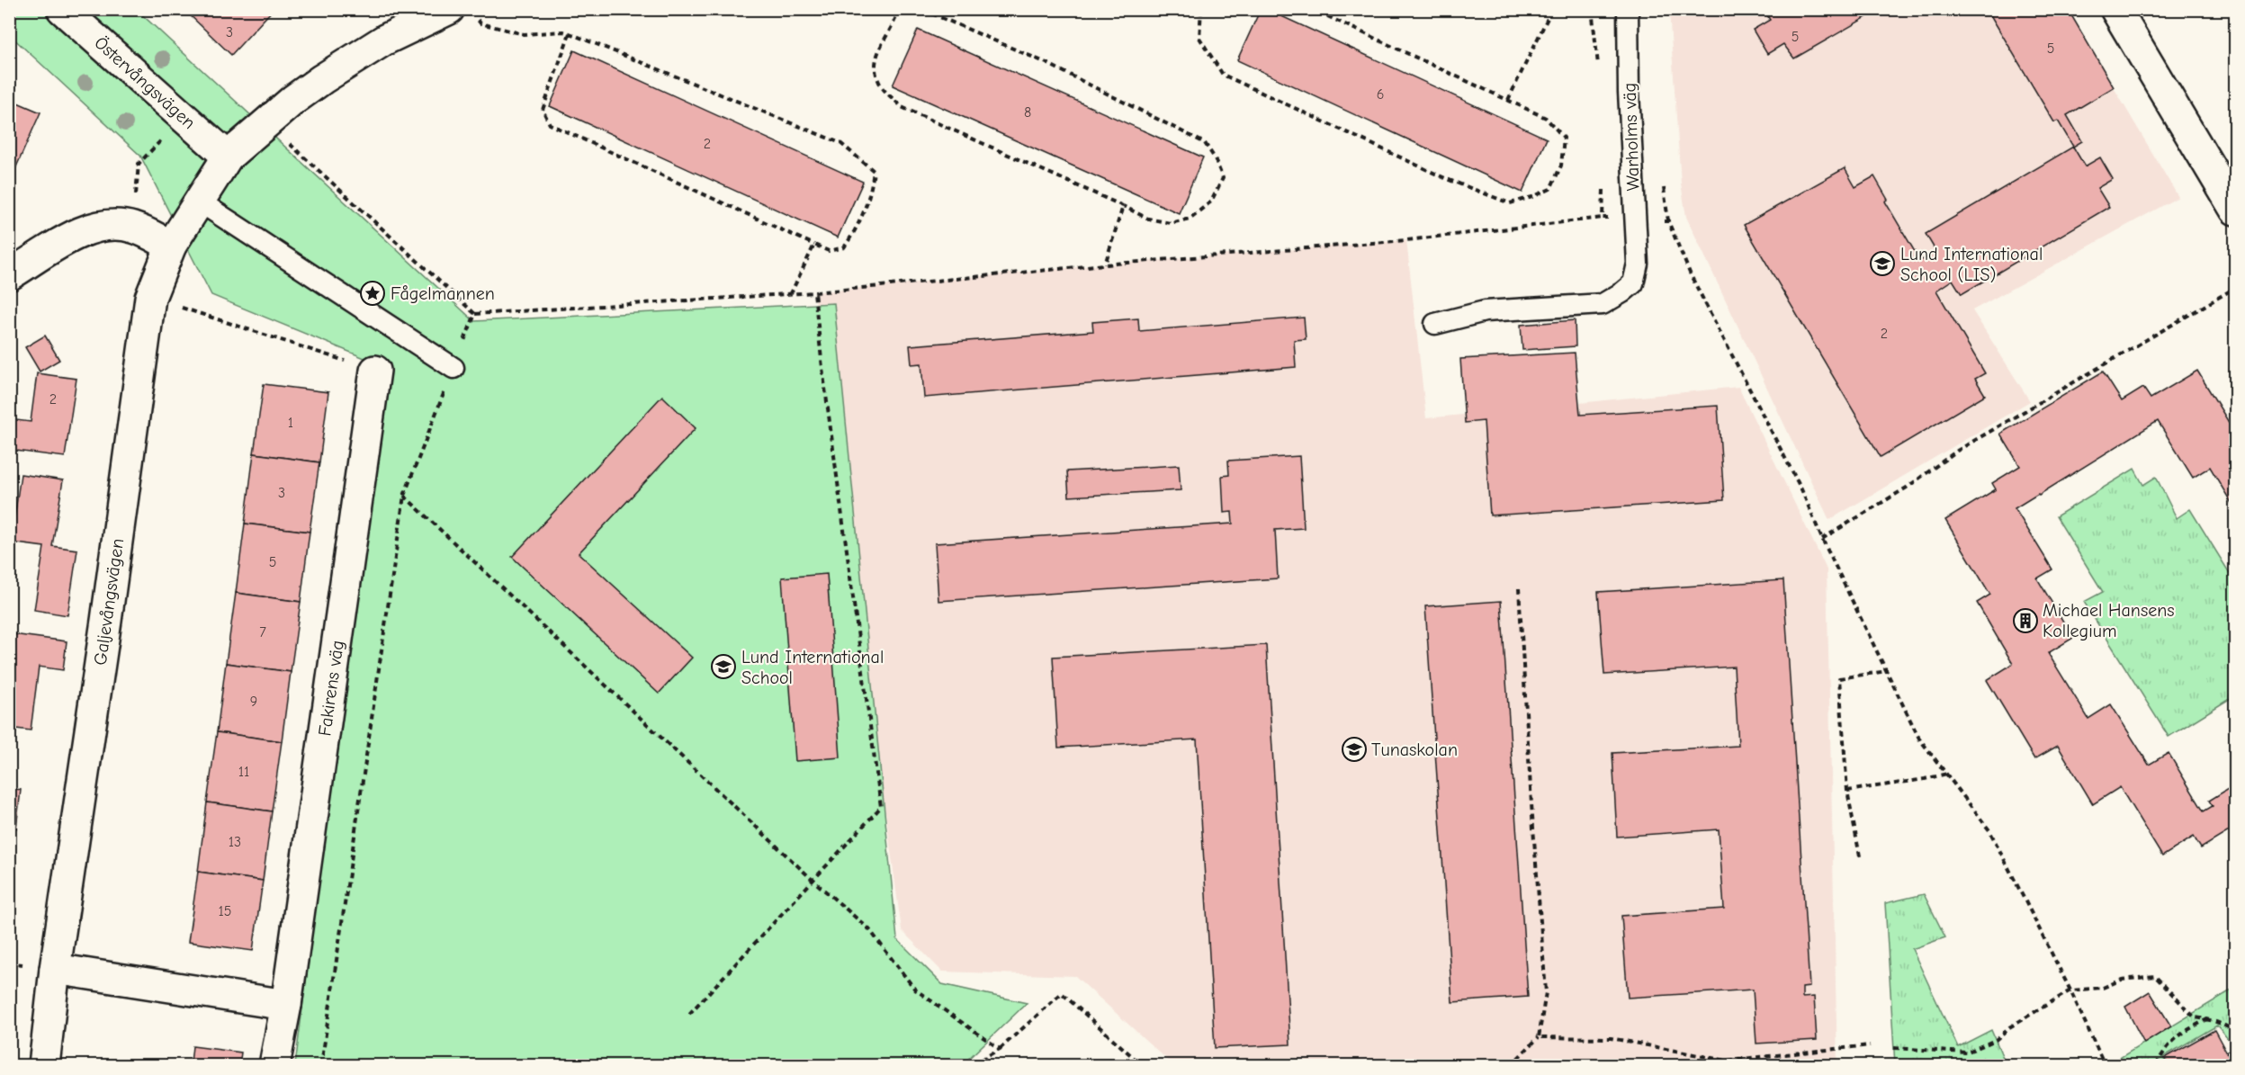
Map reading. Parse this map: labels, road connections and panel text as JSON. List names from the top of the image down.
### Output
{
  "streets": {
    "street": ["Östervångsvägen", "Galjevångsvägen", "Fakirens väg"],
    "lane": ["Warholms väg"]
  },
  "crossings": [
    ["Östervångsvägen", "Galjevångsvägen"]
  ],
  "places": {
    "school or university": ["Lund International School (LIS)", "Lund International School", "Tunaskolan"],
    "place": ["Fågelmannen"],
    "building": ["Michael Hansens Kollegium"]
  },
  "house_numbers": [
    "3",
    "5",
    "5",
    "6",
    "8",
    "2",
    "2",
    "2",
    "1",
    "3",
    "5",
    "7",
    "9",
    "11",
    "13",
    "15"
  ]
}
